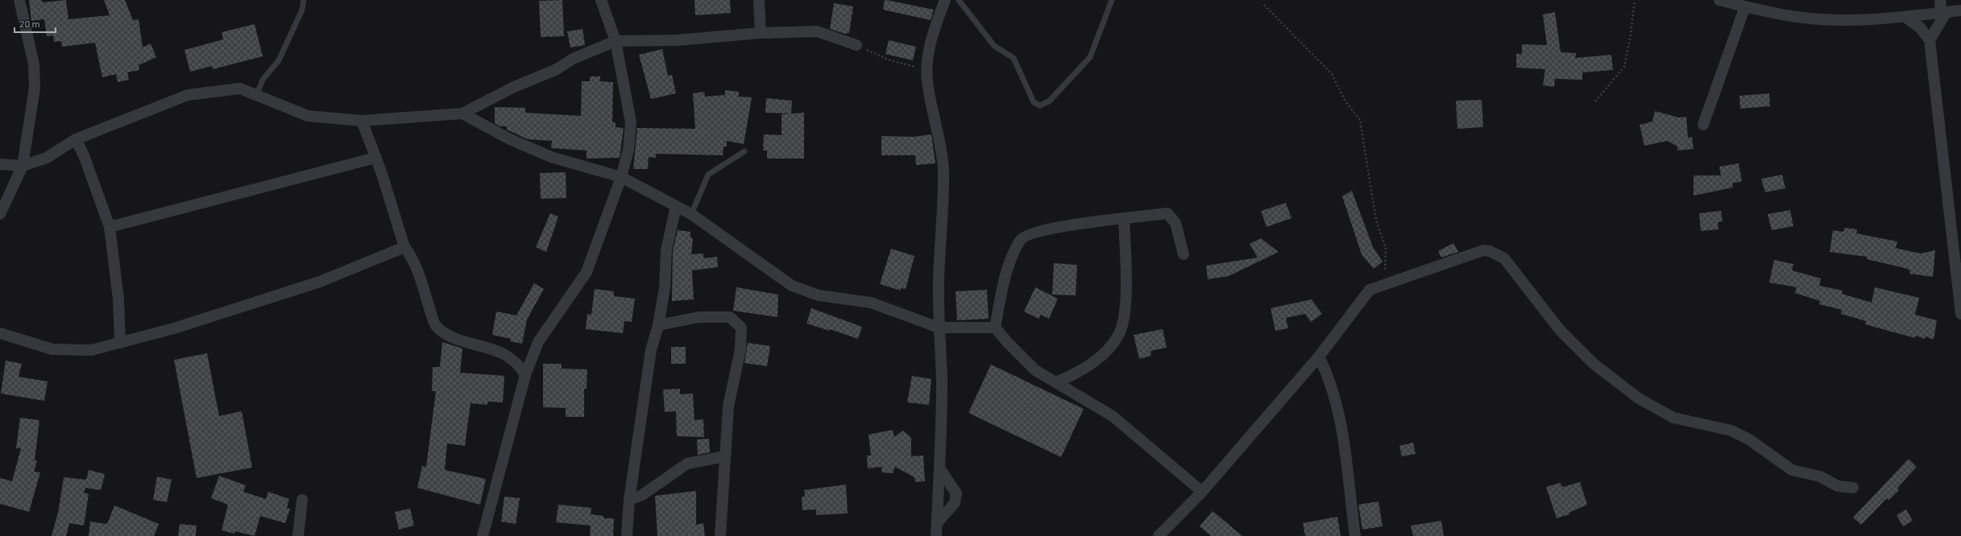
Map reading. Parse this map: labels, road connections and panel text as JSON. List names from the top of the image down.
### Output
{
  "scale_bar": "20 m"
}
